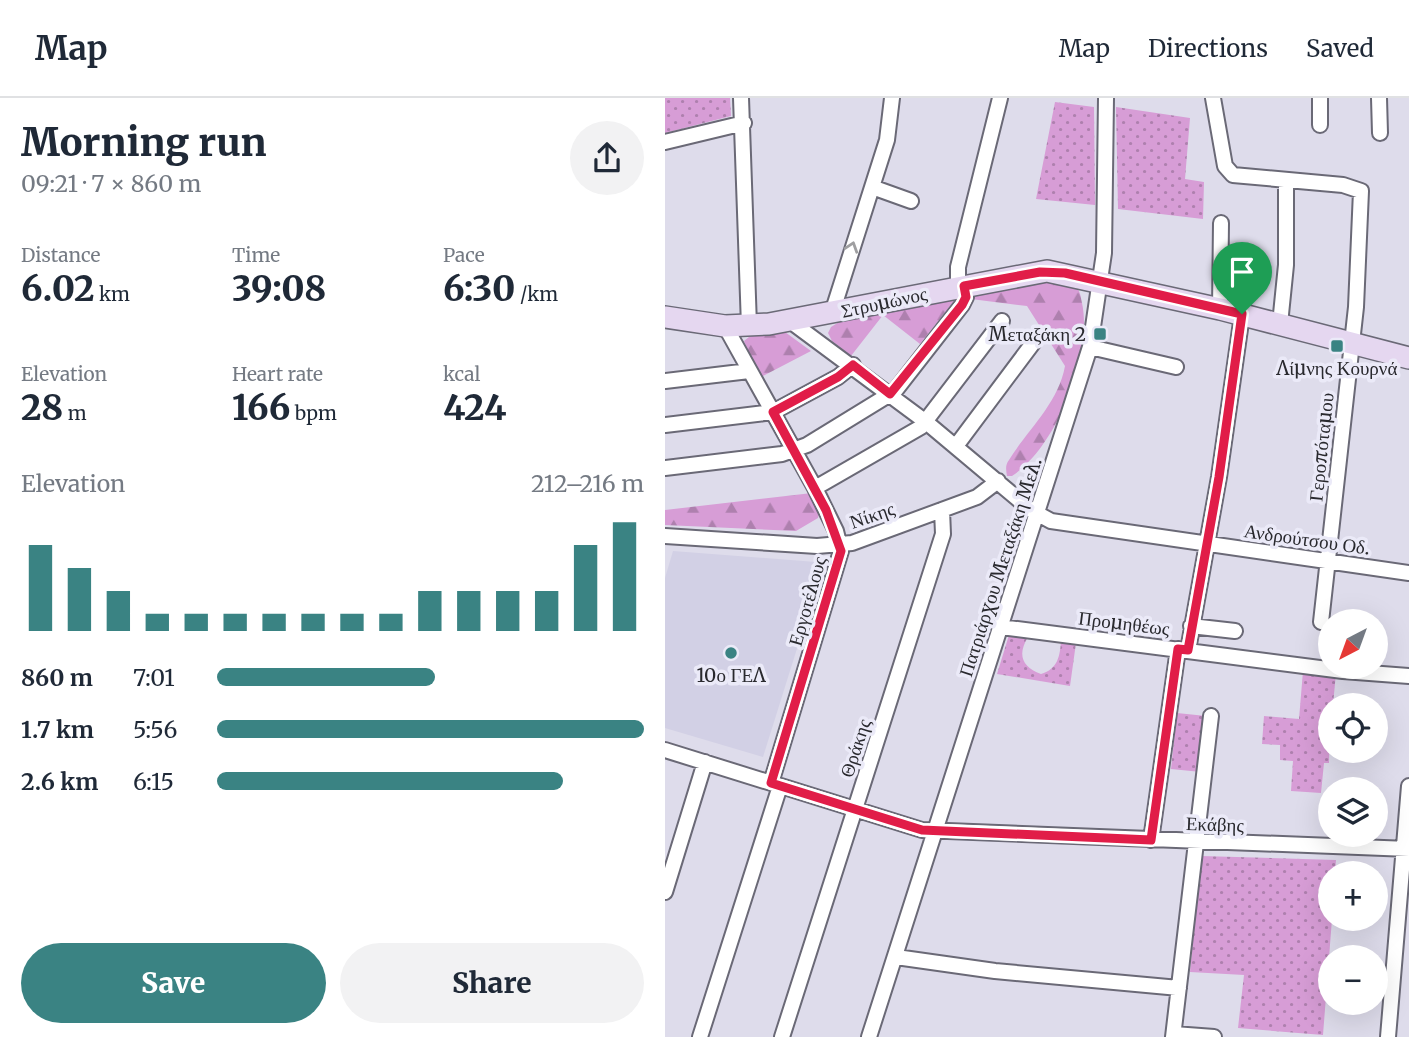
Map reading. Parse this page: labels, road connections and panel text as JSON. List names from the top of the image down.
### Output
{
  "streets": {
    "street": [
      "Στρυμώνος",
      "Γεροπόταμου",
      "Νίκης",
      "Ανδρούτσου Οδ.",
      "Πατριάρχου Μεταξάκη Μελ.",
      "Εργοτέλους",
      "Προμηθέως",
      "Θράκης",
      "Εκάβης"
    ]
  },
  "crossings": [
    ["Στρυμώνος", "Πατριάρχου Μεταξάκη Μελ."],
    ["Στρυμώνος", "Εργοτέλους"],
    ["Γεροπόταμου", "Ανδρούτσου Οδ."],
    ["Νίκης", "Εργοτέλους"],
    ["Νίκης", "Θράκης"],
    ["Ανδρούτσου Οδ.", "Πατριάρχου Μεταξάκη Μελ."],
    ["Πατριάρχου Μεταξάκη Μελ.", "Προμηθέως"],
    ["Πατριάρχου Μεταξάκη Μελ.", "Εκάβης"],
    ["Εργοτέλους", "Εκάβης"],
    ["Θράκης", "Εκάβης"]
  ],
  "places": {
    "transit": ["Μεταξάκη 2", "Λίμνης Κουρνά"],
    "other": ["10ο ΓΕΛ"]
  },
  "north": "bottom left",
  "page": {
    "header": "Map",
    "nav": ["Map", "Directions", "Saved"],
    "heading": ["Morning run", "09:21 · 7 × 860 m"],
    "stats": [
      ["Distance", "6.02 km"],
      ["Time", "39:08"],
      ["Pace", "6:30 /km"],
      ["Elevation", "28 m"],
      ["Heart rate", "166 bpm"],
      ["kcal", "424"]
    ],
    "chart": ["Elevation", "212–216 m"],
    "map_buttons": ["+", "−"],
    "list": [
      {
        "name": "860 m",
        "note": "7:01"
      },
      {
        "name": "1.7 km",
        "note": "5:56"
      },
      {
        "name": "2.6 km",
        "note": "6:15"
      }
    ],
    "buttons": ["Save", "Share"]
  }
}
